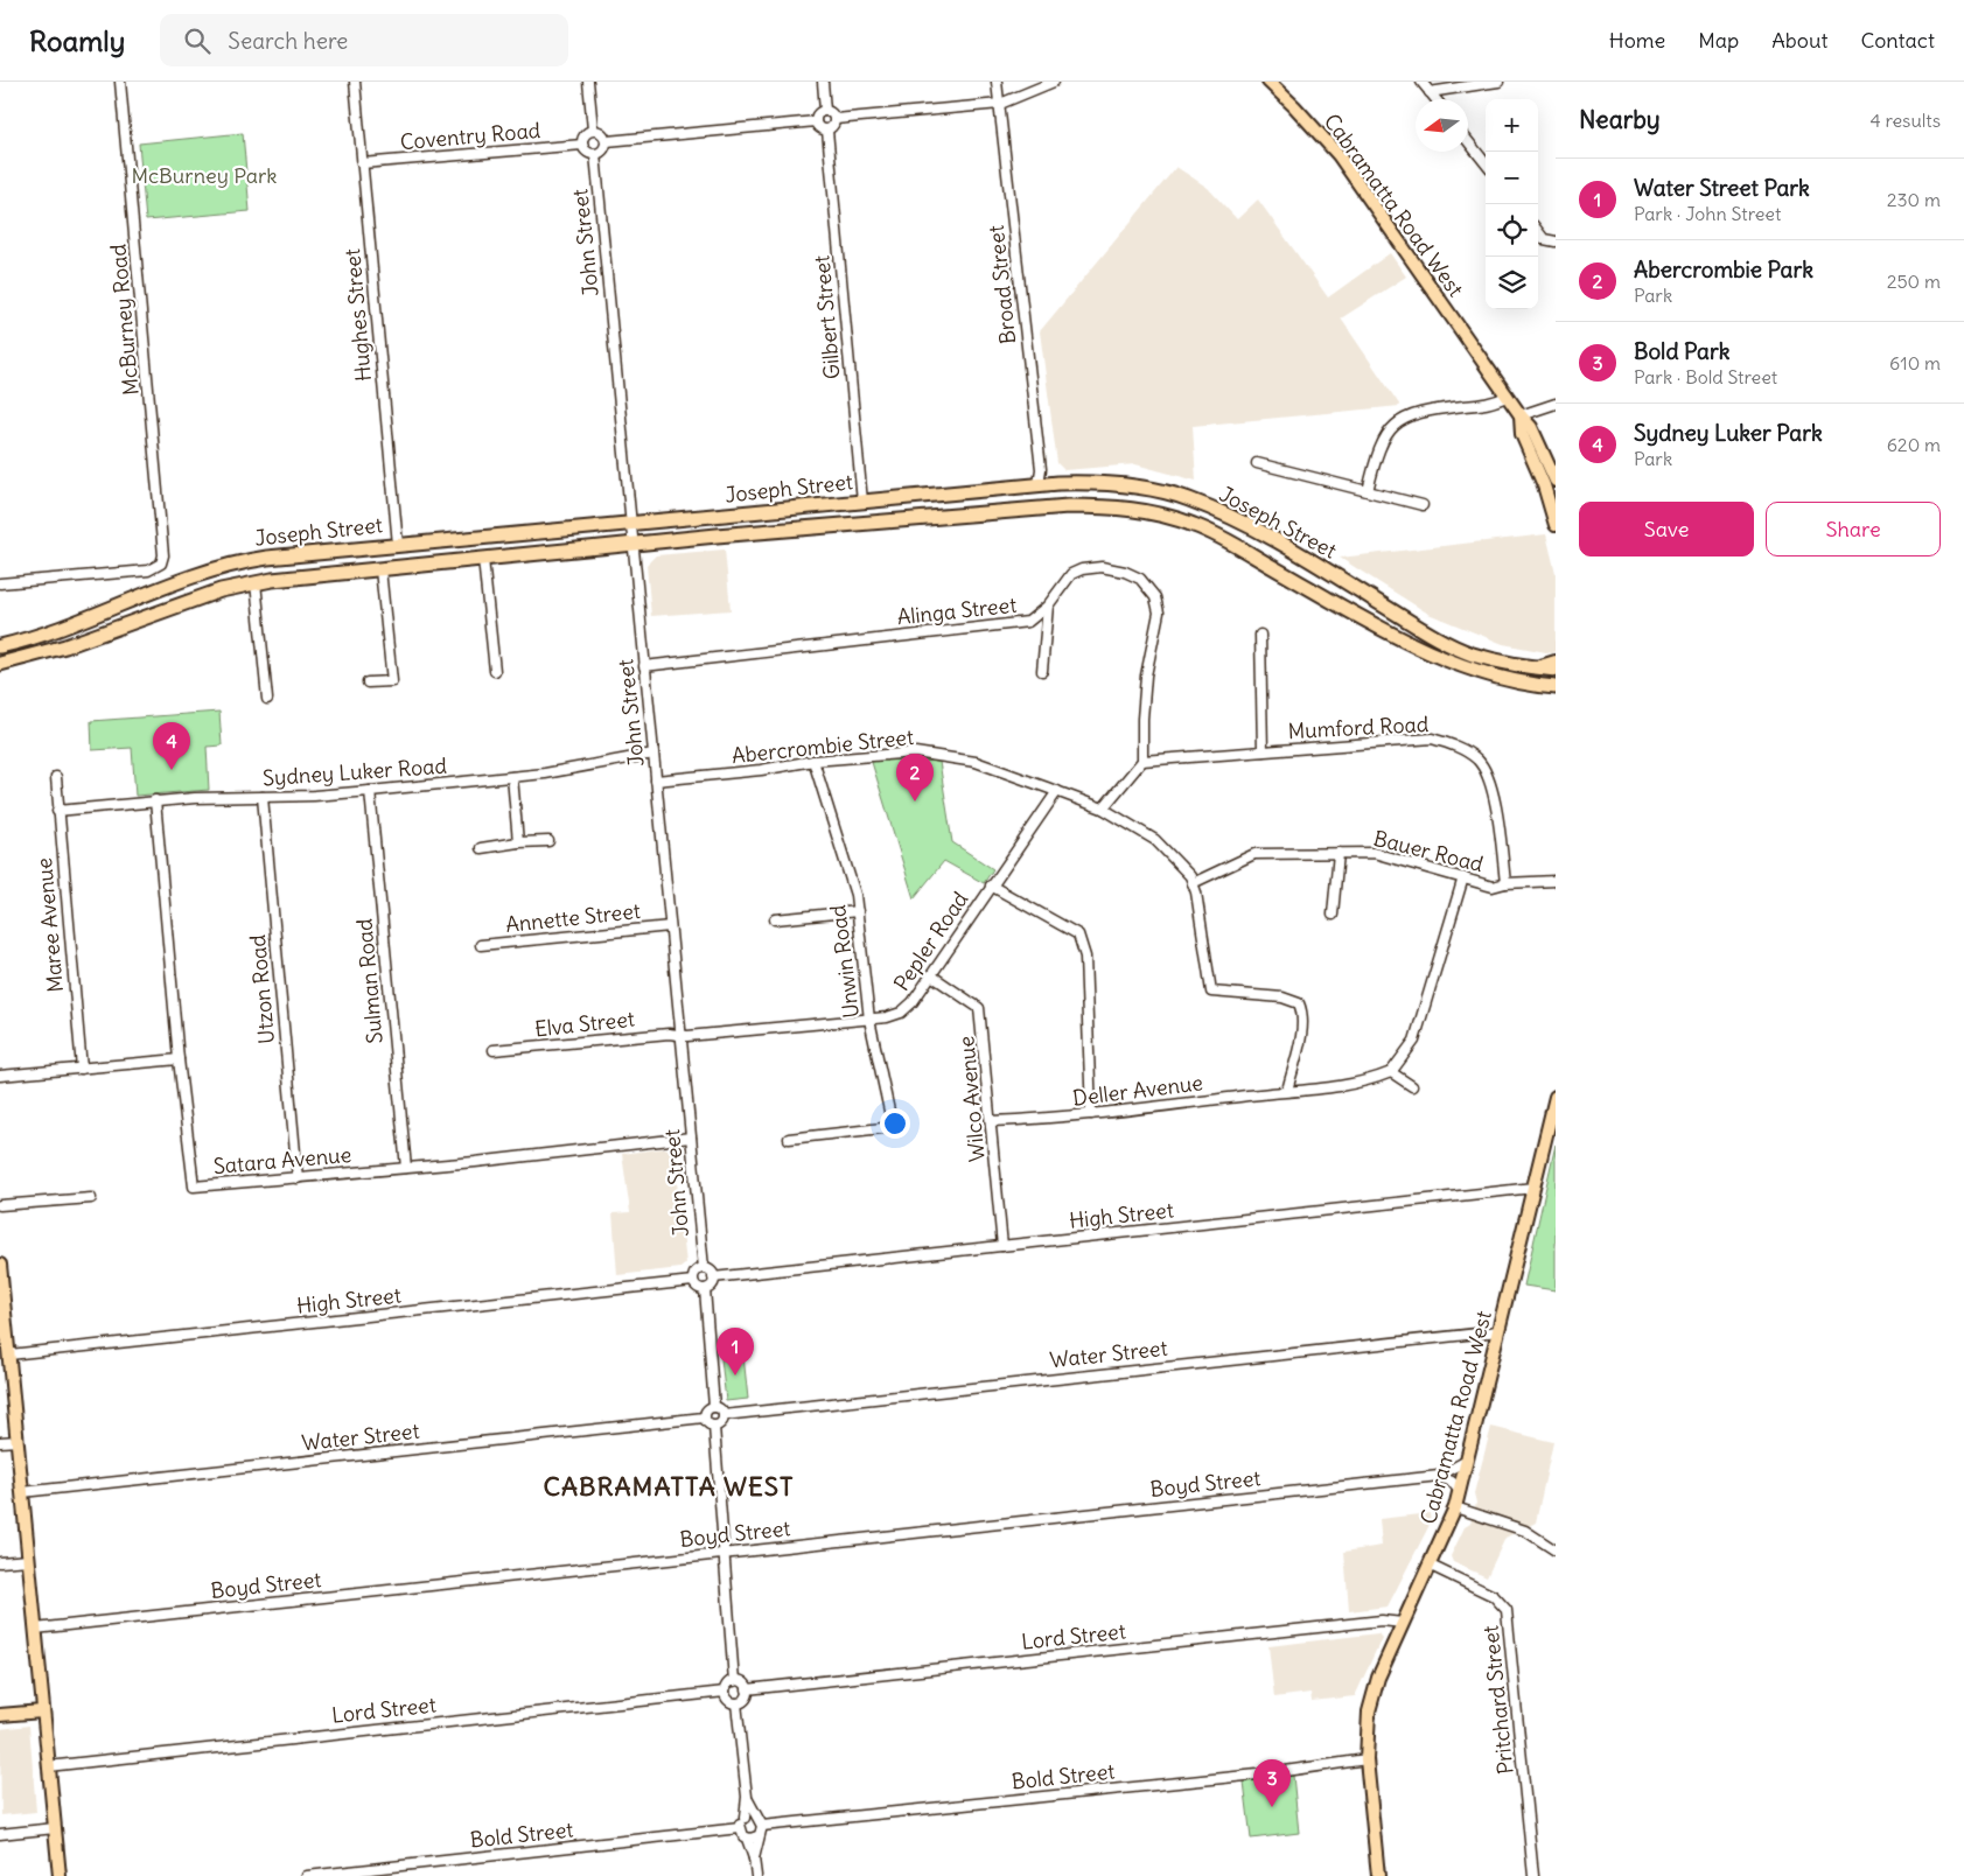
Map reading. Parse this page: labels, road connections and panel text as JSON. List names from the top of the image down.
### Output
{
  "streets": {
    "highway": ["Joseph Street"],
    "main road": ["Cabramatta Road West"],
    "street": [
      "Coventry Road",
      "John Street",
      "Broad Street",
      "Hughes Street",
      "Gilbert Street",
      "McBurney Road",
      "Alinga Street",
      "Mumford Road",
      "Abercrombie Street",
      "Sydney Luker Road",
      "Bauer Road",
      "Annette Street",
      "Maree Avenue",
      "Pepler Road",
      "Unwin Road",
      "Sulman Road",
      "Utzon Road",
      "Elva Street",
      "Deller Avenue",
      "Wilco Avenue",
      "Satara Avenue",
      "High Street",
      "Water Street",
      "Boyd Street",
      "Lord Street",
      "Pritchard Street",
      "Bold Street"
    ]
  },
  "crossings": [
    ["Coventry Road", "John Street"],
    ["Coventry Road", "Hughes Street"],
    ["Cabramatta Road West", "High Street"],
    ["Cabramatta Road West", "Water Street"],
    ["Cabramatta Road West", "Boyd Street"],
    ["Cabramatta Road West", "Lord Street"],
    ["Cabramatta Road West", "Pritchard Street"],
    ["Cabramatta Road West", "Bold Street"],
    ["John Street", "Joseph Street"],
    ["John Street", "Alinga Street"],
    ["John Street", "Abercrombie Street"],
    ["John Street", "Sydney Luker Road"],
    ["John Street", "Annette Street"],
    ["John Street", "Pepler Road"],
    ["John Street", "Elva Street"],
    ["John Street", "Satara Avenue"],
    ["John Street", "High Street"],
    ["Broad Street", "Joseph Street"],
    ["Hughes Street", "Joseph Street"],
    ["Gilbert Street", "Joseph Street"],
    ["Alinga Street", "Mumford Road"],
    ["Mumford Road", "Bauer Road"],
    ["Abercrombie Street", "Bauer Road"],
    ["Abercrombie Street", "Pepler Road"],
    ["Abercrombie Street", "Unwin Road"],
    ["Abercrombie Street", "Deller Avenue"],
    ["Sydney Luker Road", "Maree Avenue"],
    ["Sydney Luker Road", "Sulman Road"],
    ["Sydney Luker Road", "Utzon Road"],
    ["Sydney Luker Road", "Satara Avenue"],
    ["Pepler Road", "Unwin Road"],
    ["Pepler Road", "Elva Street"],
    ["Pepler Road", "Wilco Avenue"],
    ["Sulman Road", "Satara Avenue"],
    ["Utzon Road", "Satara Avenue"],
    ["Deller Avenue", "Wilco Avenue"],
    ["Wilco Avenue", "High Street"]
  ],
  "districts": ["CABRAMATTA WEST"],
  "parks": ["McBurney Park"],
  "north": "left",
  "page": {
    "header": "Roamly",
    "search": "Search here",
    "nav": [
      "Home",
      "Map",
      "About",
      "Contact"
    ],
    "heading": ["Nearby", "4 results"],
    "map_buttons": ["+", "−"],
    "list": [
      {
        "mark": "1",
        "name": "Water Street Park",
        "note": "Park · John Street",
        "value": "230 m"
      },
      {
        "mark": "2",
        "name": "Abercrombie Park",
        "note": "Park",
        "value": "250 m"
      },
      {
        "mark": "3",
        "name": "Bold Park",
        "note": "Park · Bold Street",
        "value": "610 m"
      },
      {
        "mark": "4",
        "name": "Sydney Luker Park",
        "note": "Park",
        "value": "620 m"
      }
    ],
    "buttons": ["Save", "Share"],
    "pins": [
      "4",
      "2",
      "1",
      "3"
    ]
  }
}
